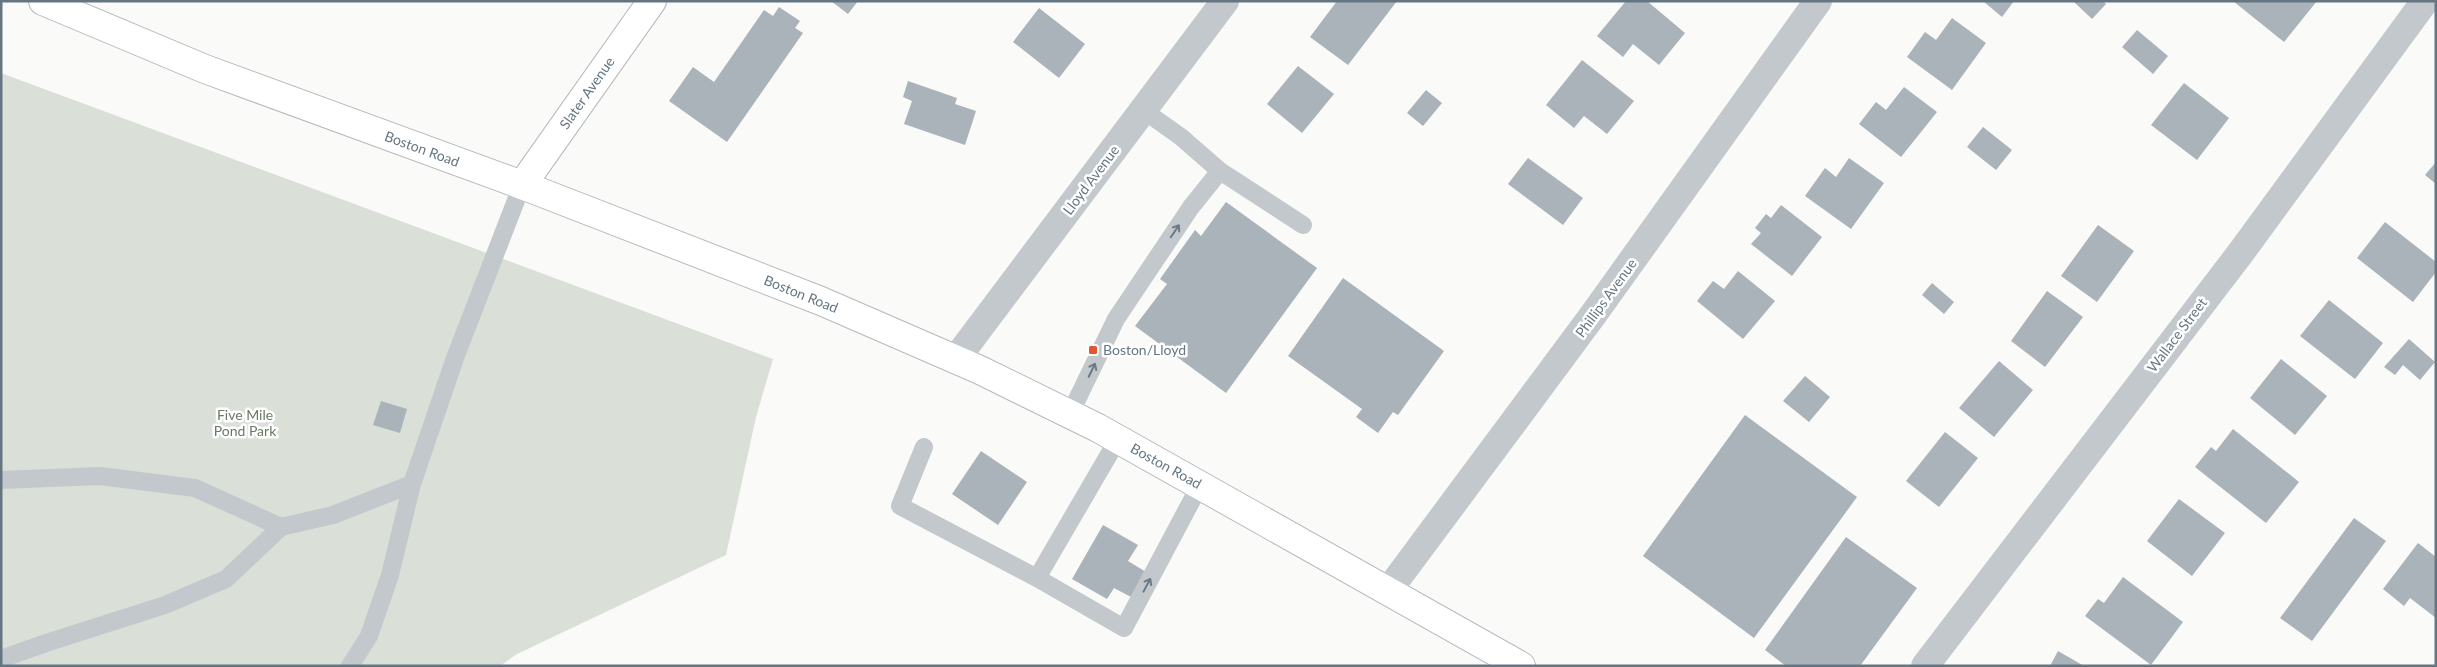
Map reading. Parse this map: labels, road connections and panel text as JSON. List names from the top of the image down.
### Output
{
  "streets": {
    "main road": ["Slater Avenue", "Boston Road"],
    "street": ["Lloyd Avenue", "Phillips Avenue", "Wallace Street"]
  },
  "crossings": [
    ["Slater Avenue", "Boston Road"],
    ["Boston Road", "Lloyd Avenue"],
    ["Boston Road", "Phillips Avenue"]
  ],
  "parks": ["Five Mile Pond Park"],
  "places": {
    "transit": ["Boston/Lloyd"]
  }
}
